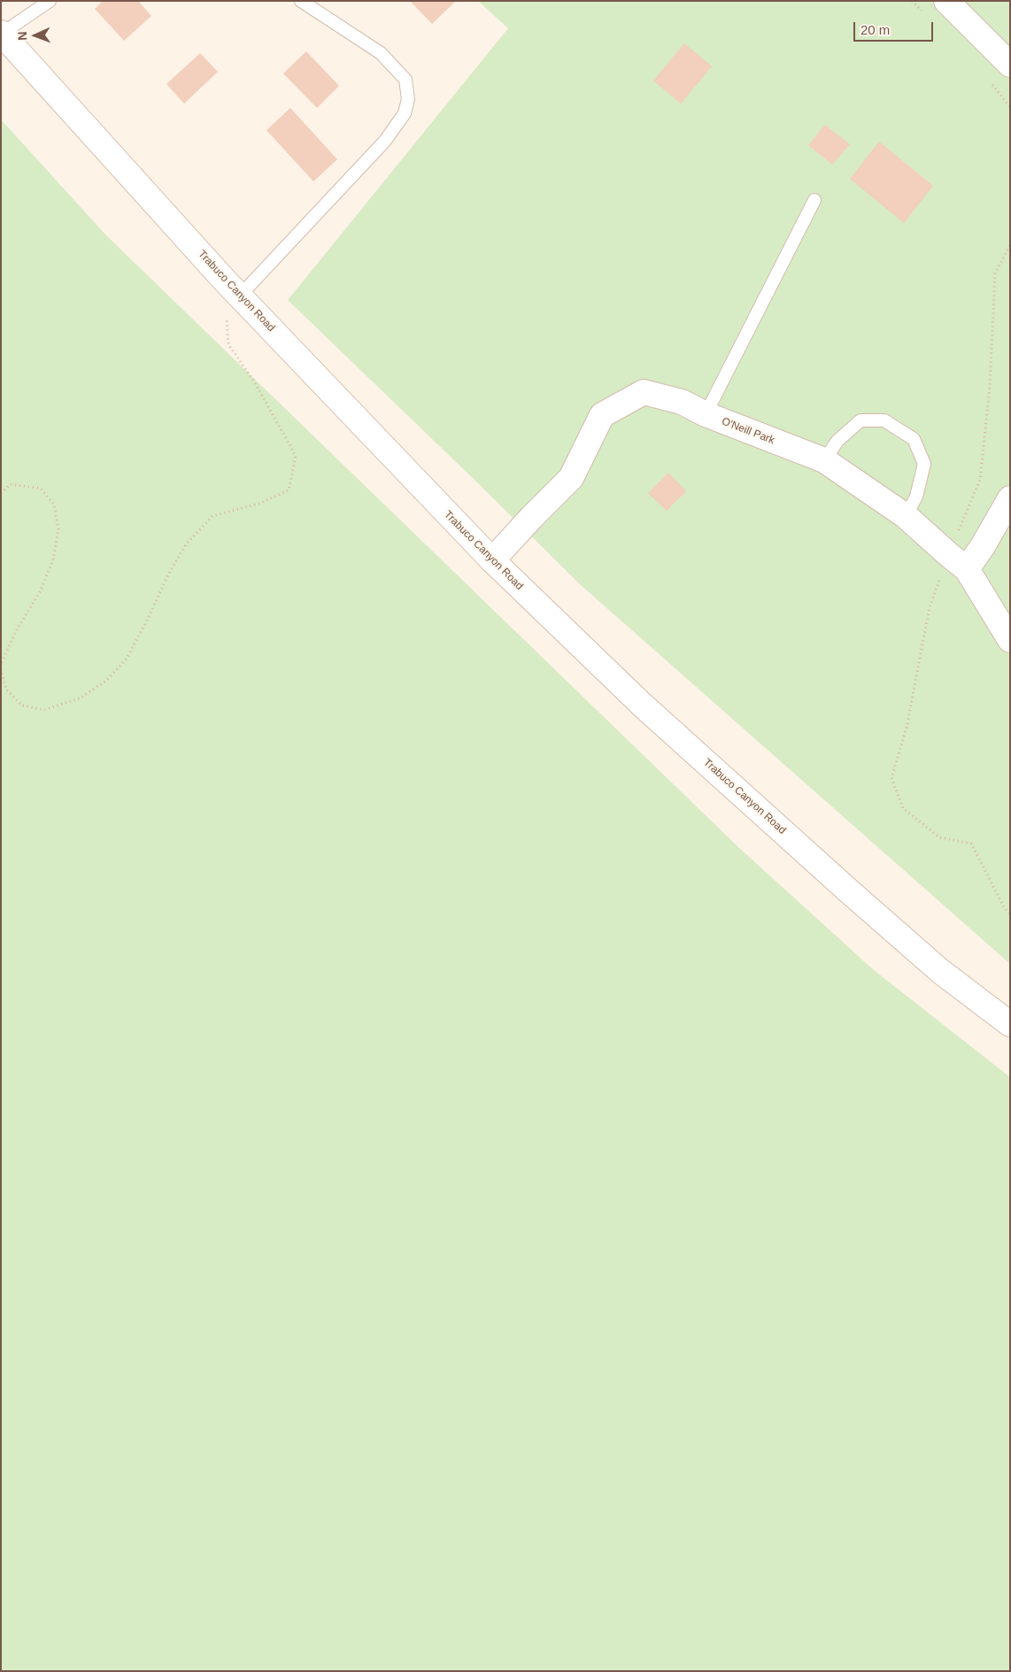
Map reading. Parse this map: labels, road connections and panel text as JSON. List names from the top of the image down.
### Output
{
  "streets": {
    "main road": ["Trabuco Canyon Road", "O'Neill Park"]
  },
  "crossings": [
    ["Trabuco Canyon Road", "O'Neill Park"]
  ],
  "scale_bar": "20 m",
  "north": "left"
}
